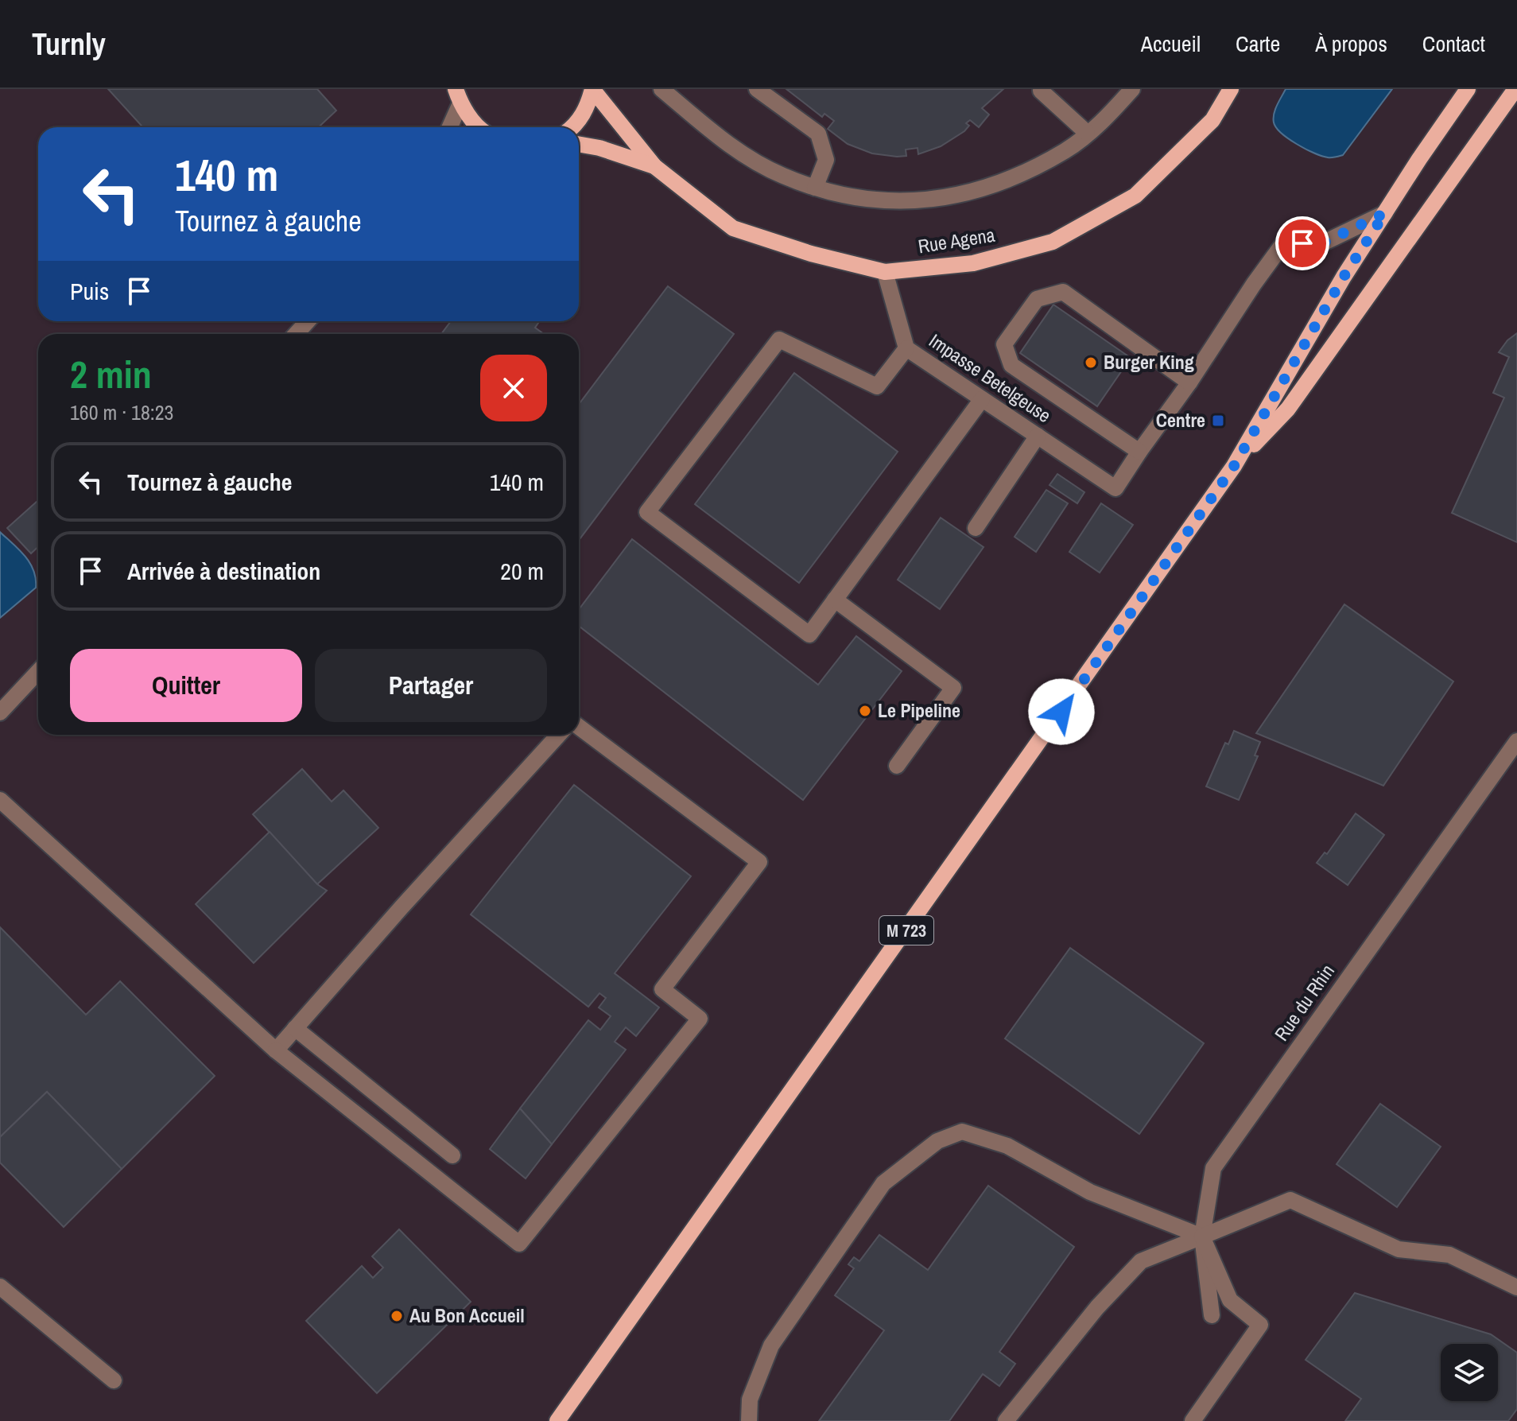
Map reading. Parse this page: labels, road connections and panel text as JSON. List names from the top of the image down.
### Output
{
  "streets": {
    "main road": ["Rue Agena", "M 723"],
    "street": ["Impasse Betelgeuse", "Rue du Rhin"]
  },
  "crossings": [
    ["Rue Agena", "Impasse Betelgeuse"]
  ],
  "places": {
    "other": ["Burger King", "Le Pipeline", "Au Bon Accueil"],
    "transit": ["Centre"]
  },
  "page": {
    "header": "Turnly",
    "nav": [
      "Accueil",
      "Carte",
      "À propos",
      "Contact"
    ],
    "turn": ["140 m", "Tournez à gauche"],
    "then": "Puis",
    "heading": ["2 min", "160 m · 18:23"],
    "list": [
      {
        "name": "Tournez à gauche",
        "value": "140 m"
      },
      {
        "name": "Arrivée à destination",
        "value": "20 m"
      }
    ],
    "buttons": ["Quitter", "Partager"]
  }
}
